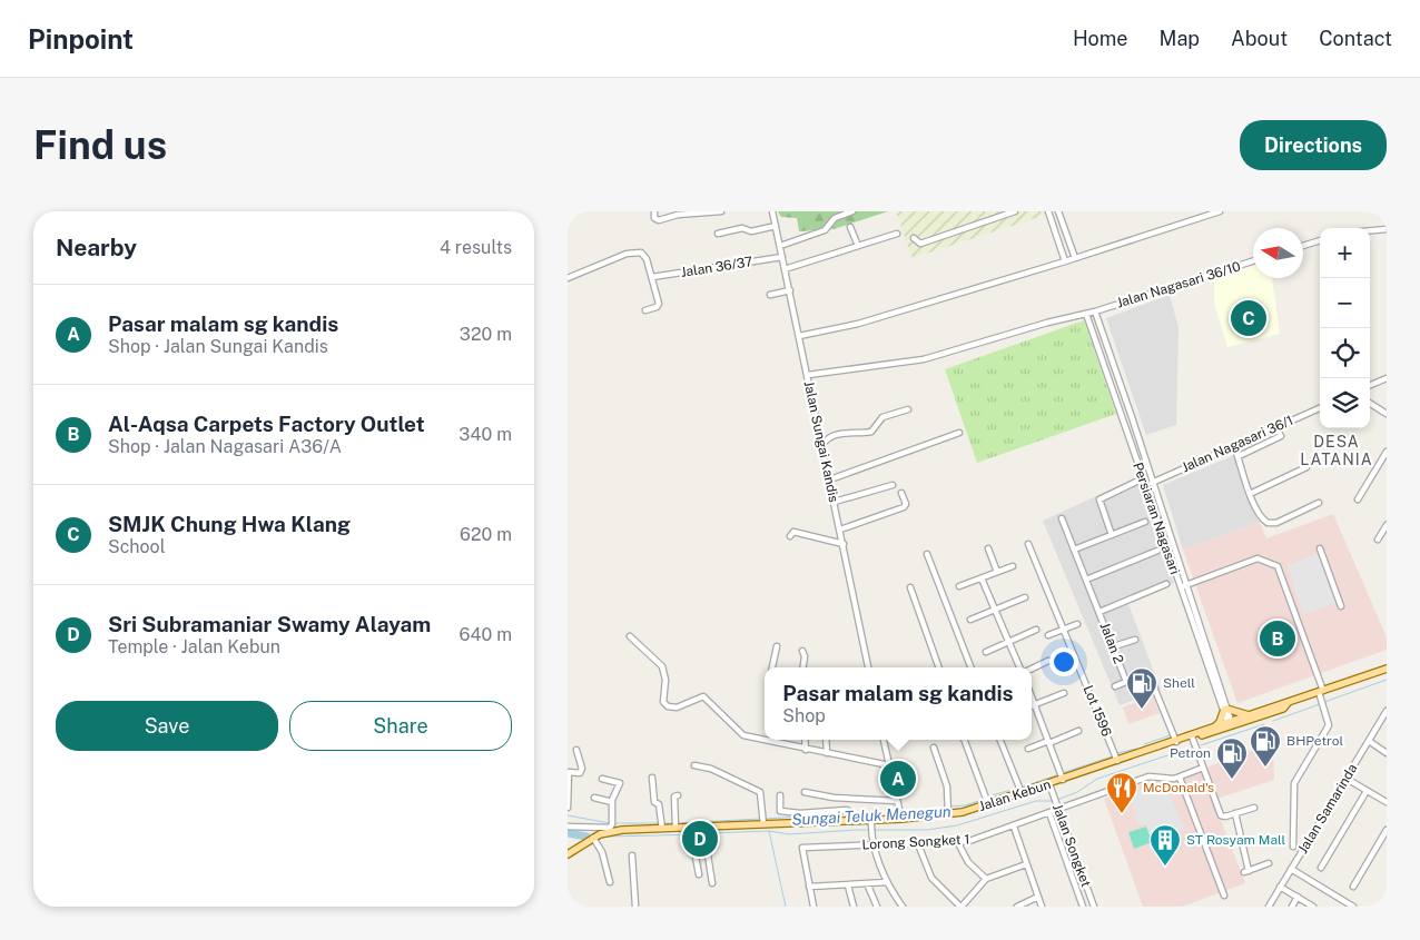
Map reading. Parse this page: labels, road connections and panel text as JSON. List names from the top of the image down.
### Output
{
  "streets": {
    "main road": ["Jalan Kebun"],
    "street": [
      "Jalan 36/37",
      "Jalan Nagasari 36/10",
      "Jalan Sungai Kandis",
      "Jalan Nagasari 36/1",
      "Persiaran Nagasari",
      "Jalan 2",
      "Lot 1596",
      "Jalan Samarinda",
      "Lorong Songket 1",
      "Jalan Songket"
    ]
  },
  "crossings": [
    ["Jalan 36/37", "Jalan Sungai Kandis"],
    ["Jalan Nagasari 36/10", "Jalan Sungai Kandis"],
    ["Jalan Nagasari 36/10", "Persiaran Nagasari"],
    ["Jalan Nagasari 36/1", "Persiaran Nagasari"],
    ["Persiaran Nagasari", "Jalan Kebun"],
    ["Jalan 2", "Jalan Kebun"],
    ["Lot 1596", "Jalan Kebun"],
    ["Jalan Kebun", "Jalan Songket"],
    ["Lorong Songket 1", "Jalan Songket"]
  ],
  "districts": ["DESA LATANIA"],
  "water": ["Sungai Teluk Menegun"],
  "places": {
    "fuel station": ["Shell", "BHPetrol", "Petron"],
    "restaurant": ["McDonald's"],
    "building": ["ST Rosyam Mall"]
  },
  "north": "left",
  "page": {
    "header": "Pinpoint",
    "nav": [
      "Home",
      "Map",
      "About",
      "Contact"
    ],
    "buttons": [
      "Directions",
      ["Save", "Share"]
    ],
    "title": "Find us",
    "heading": ["Nearby", "4 results"],
    "map_buttons": ["+", "−"],
    "list": [
      {
        "mark": "A",
        "name": "Pasar malam sg kandis",
        "note": "Shop · Jalan Sungai Kandis",
        "value": "320 m"
      },
      {
        "mark": "B",
        "name": "Al-Aqsa Carpets Factory Outlet",
        "note": "Shop · Jalan Nagasari A36/A",
        "value": "340 m"
      },
      {
        "mark": "C",
        "name": "SMJK Chung Hwa Klang",
        "note": "School",
        "value": "620 m"
      },
      {
        "mark": "D",
        "name": "Sri Subramaniar Swamy Alayam",
        "note": "Temple · Jalan Kebun",
        "value": "640 m"
      }
    ],
    "pins": [
      "C",
      "B",
      "A",
      "D"
    ],
    "popup": ["Pasar malam sg kandis", "Shop"]
  }
}
